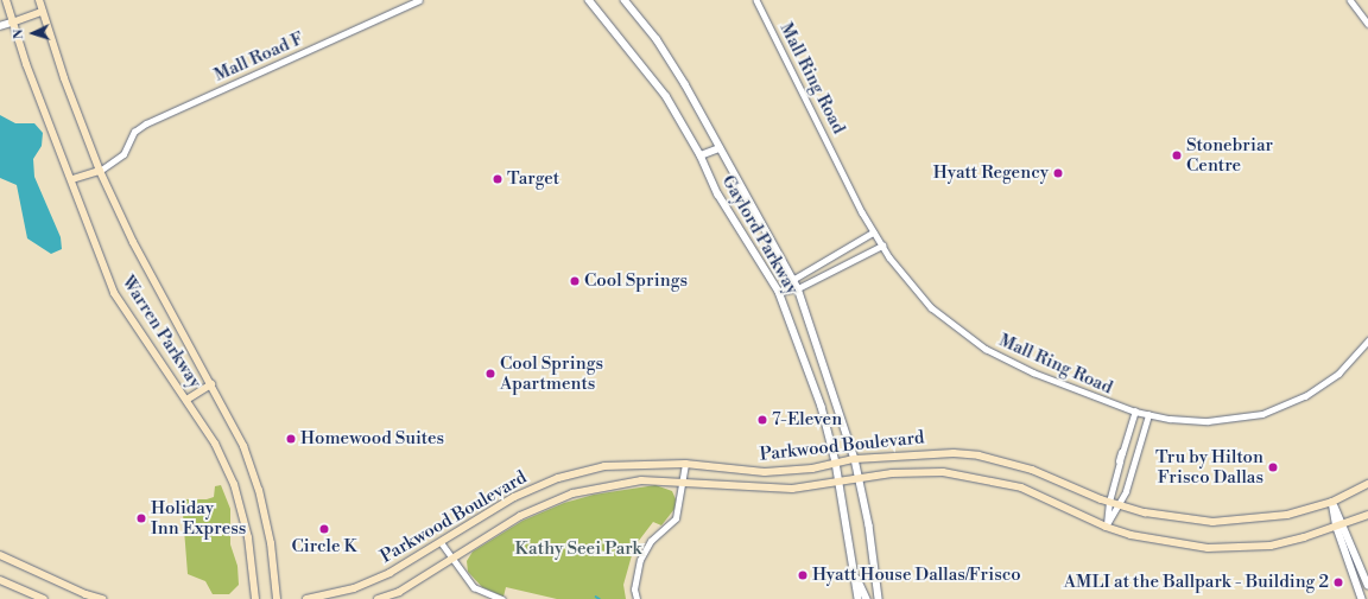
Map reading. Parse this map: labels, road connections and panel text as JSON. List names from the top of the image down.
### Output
{
  "streets": {
    "main road": ["Warren Parkway", "Parkwood Boulevard"],
    "street": ["Mall Road F", "Mall Ring Road", "Gaylord Parkway"]
  },
  "crossings": [
    ["Mall Road F", "Warren Parkway"],
    ["Gaylord Parkway", "Parkwood Boulevard"]
  ],
  "parks": ["Kathy Seei Park"],
  "places": [
    "Stonebriar Centre",
    "Hyatt Regency",
    "Target",
    "Cool Springs",
    "Cool Springs Apartments",
    "7-Eleven",
    "Homewood Suites",
    "Tru by Hilton Frisco Dallas",
    "Holiday Inn Express",
    "Circle K",
    "Hyatt House Dallas/Frisco",
    "AMLI at the Ballpark - Building 2"
  ],
  "north": "left"
}
